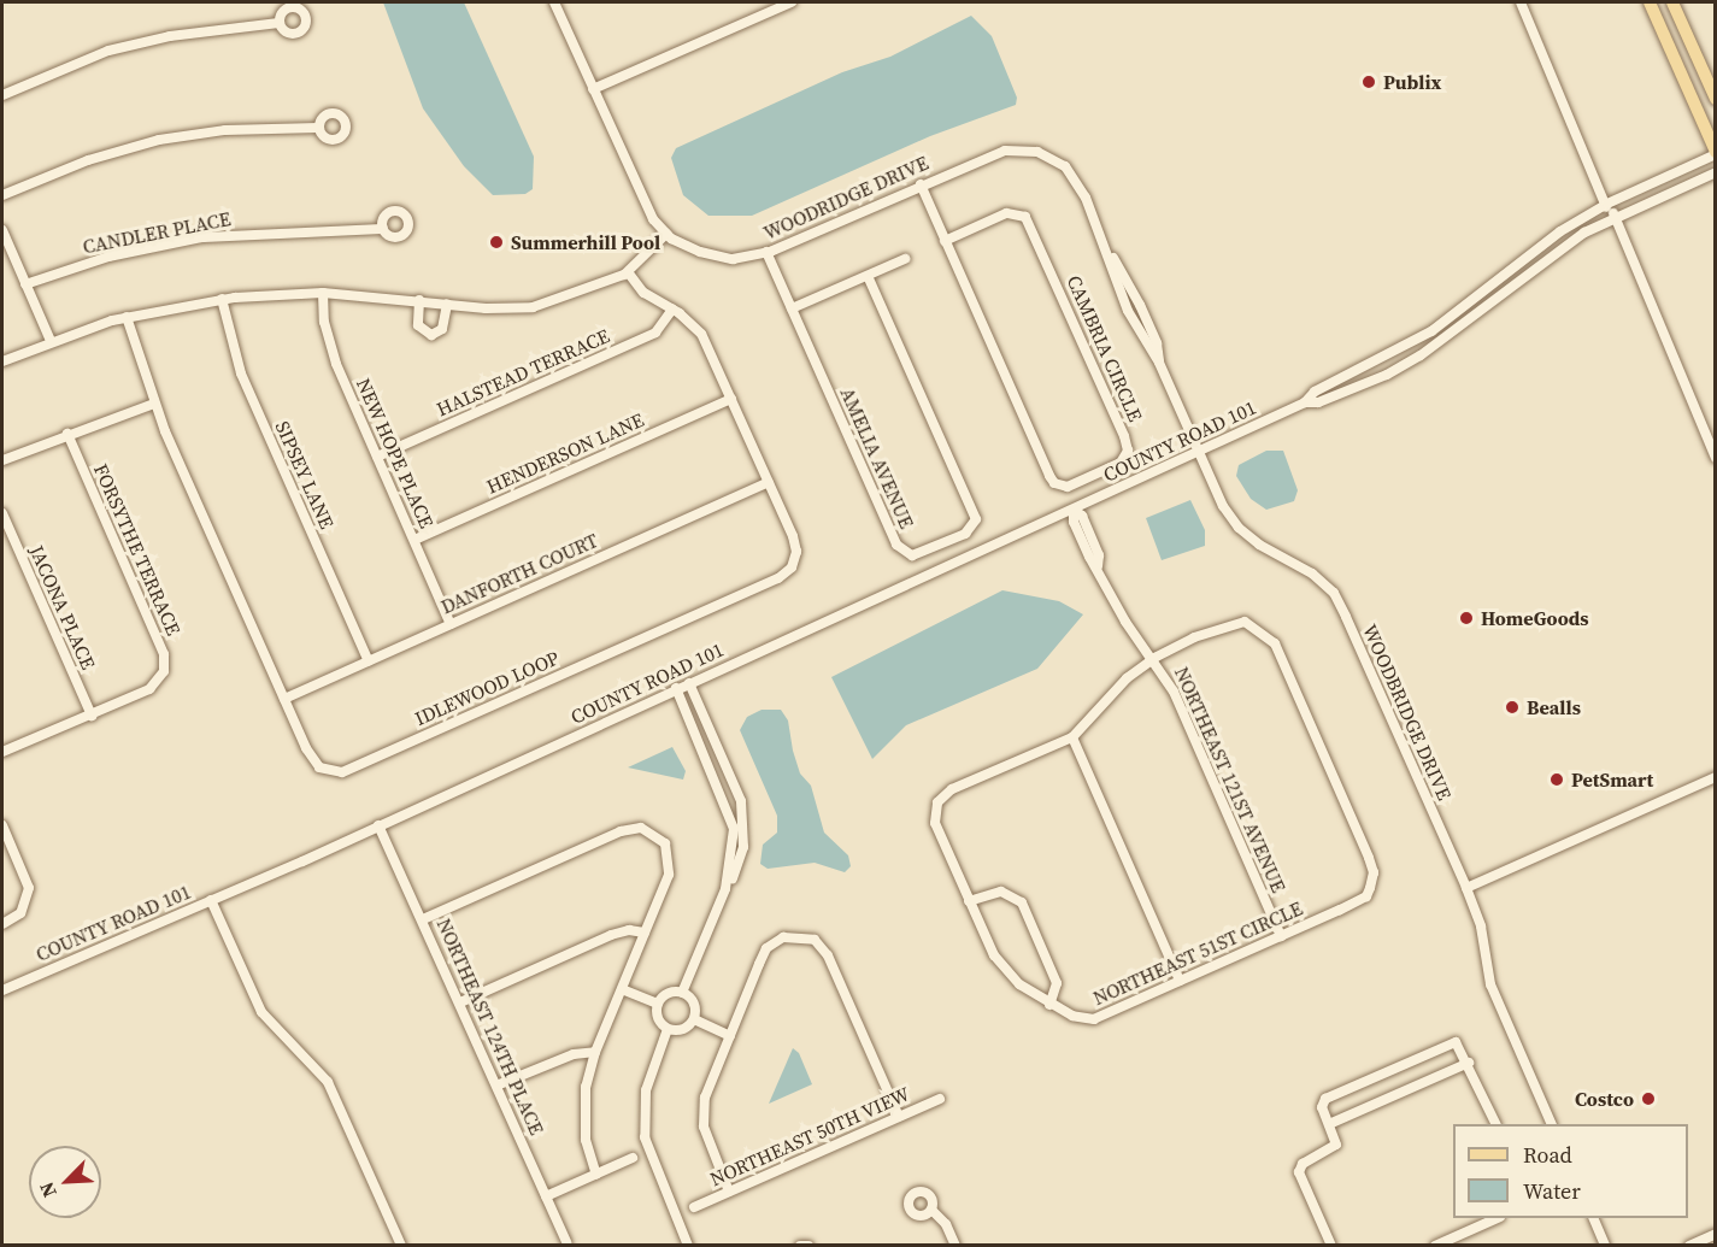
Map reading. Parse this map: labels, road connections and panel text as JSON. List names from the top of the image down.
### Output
{
  "streets": {
    "street": [
      "WOODRIDGE DRIVE",
      "CANDLER PLACE",
      "CAMBRIA CIRCLE",
      "HALSTEAD TERRACE",
      "COUNTY ROAD 101",
      "NEW HOPE PLACE",
      "HENDERSON LANE",
      "AMELIA AVENUE",
      "SIPSEY LANE",
      "FORSYTHE TERRACE",
      "DANFORTH COURT",
      "JACONA PLACE",
      "IDLEWOOD LOOP",
      "WOODBRIDGE DRIVE",
      "NORTHEAST 121ST AVENUE",
      "NORTHEAST 51ST CIRCLE",
      "NORTHEAST 124TH PLACE",
      "NORTHEAST 50TH VIEW"
    ]
  },
  "crossings": [
    ["WOODRIDGE DRIVE", "CAMBRIA CIRCLE"],
    ["WOODRIDGE DRIVE", "AMELIA AVENUE"],
    ["WOODRIDGE DRIVE", "WOODBRIDGE DRIVE"],
    ["HALSTEAD TERRACE", "NEW HOPE PLACE"],
    ["HALSTEAD TERRACE", "IDLEWOOD LOOP"],
    ["COUNTY ROAD 101", "WOODBRIDGE DRIVE"],
    ["COUNTY ROAD 101", "NORTHEAST 121ST AVENUE"],
    ["COUNTY ROAD 101", "NORTHEAST 124TH PLACE"],
    ["NEW HOPE PLACE", "HENDERSON LANE"],
    ["NEW HOPE PLACE", "DANFORTH COURT"],
    ["HENDERSON LANE", "IDLEWOOD LOOP"],
    ["SIPSEY LANE", "DANFORTH COURT"],
    ["FORSYTHE TERRACE", "JACONA PLACE"],
    ["DANFORTH COURT", "IDLEWOOD LOOP"],
    ["NORTHEAST 121ST AVENUE", "NORTHEAST 51ST CIRCLE"]
  ],
  "places": [
    "Publix",
    "Summerhill Pool",
    "HomeGoods",
    "Bealls",
    "PetSmart",
    "Costco"
  ],
  "legend": ["Road", "Water"],
  "north": "bottom left"
}
